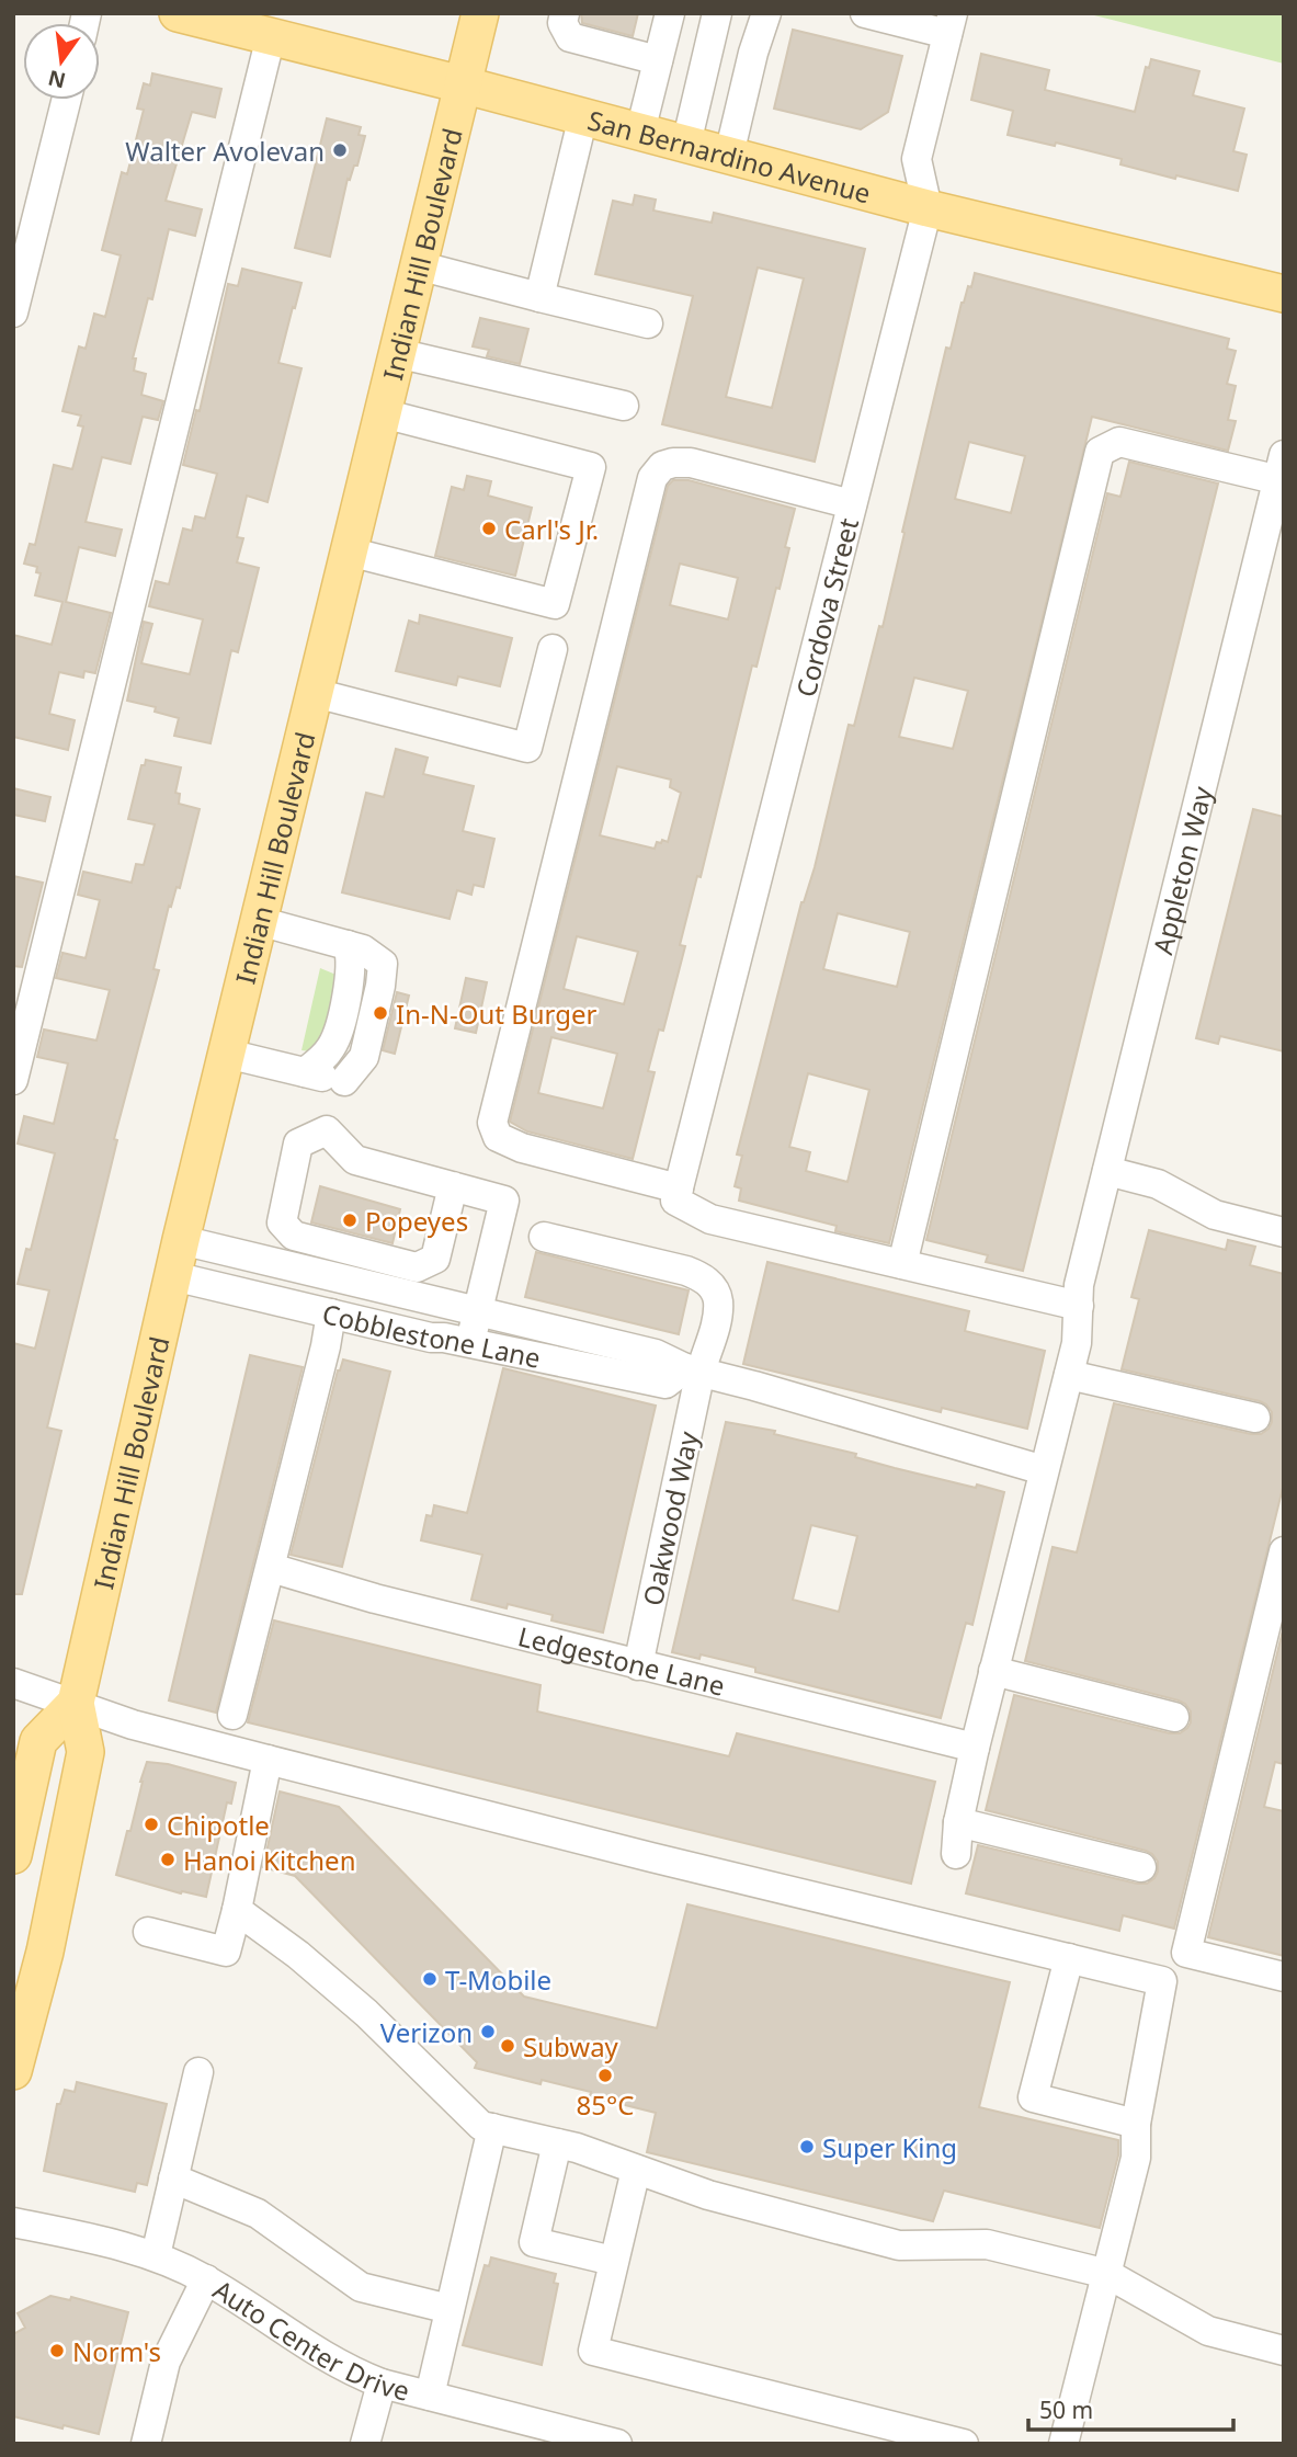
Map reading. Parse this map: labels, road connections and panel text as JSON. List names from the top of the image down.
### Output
{
  "streets": {
    "main road": ["San Bernardino Avenue", "Indian Hill Boulevard"],
    "street": [
      "Cordova Street",
      "Appleton Way",
      "Cobblestone Lane",
      "Oakwood Way",
      "Ledgestone Lane",
      "Auto Center Drive"
    ]
  },
  "crossings": [
    ["San Bernardino Avenue", "Indian Hill Boulevard"],
    ["San Bernardino Avenue", "Cordova Street"],
    ["Indian Hill Boulevard", "Cobblestone Lane"],
    ["Appleton Way", "Cobblestone Lane"],
    ["Appleton Way", "Ledgestone Lane"],
    ["Cobblestone Lane", "Oakwood Way"],
    ["Oakwood Way", "Ledgestone Lane"]
  ],
  "places": [
    "Walter Avolevan",
    "Carl's Jr.",
    "In-N-Out Burger",
    "Popeyes",
    "Chipotle",
    "Hanoi Kitchen",
    "T-Mobile",
    "Verizon",
    "Subway",
    "85°C",
    "Super King",
    "Norm's"
  ],
  "scale_bar": "50 m",
  "north": "bottom"
}
